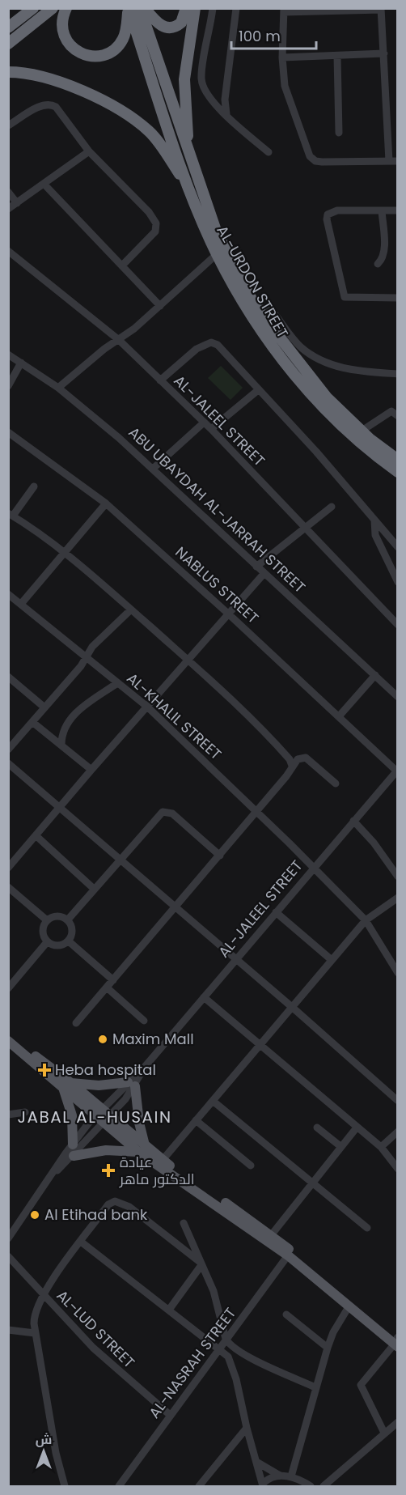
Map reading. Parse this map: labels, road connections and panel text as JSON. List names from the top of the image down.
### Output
{
  "streets": {
    "highway": ["AL-URDON STREET"],
    "street": [
      "AL-JALEEL STREET",
      "ABU UBAYDAH AL-JARRAH STREET",
      "NABLUS STREET",
      "AL-KHALIL STREET",
      "AL-LUD STREET",
      "AL-NASRAH STREET"
    ]
  },
  "crossings": [
    ["AL-JALEEL STREET", "NABLUS STREET"],
    ["AL-JALEEL STREET", "AL-KHALIL STREET"],
    ["AL-LUD STREET", "AL-NASRAH STREET"]
  ],
  "districts": ["JABAL AL-HUSAIN"],
  "places": {
    "other": ["Maxim Mall", "Al Etihad bank"],
    "health": ["Heba hospital", "عيادة الدكتور ماهر"]
  },
  "scale_bar": "100 m",
  "north": "top"
}
